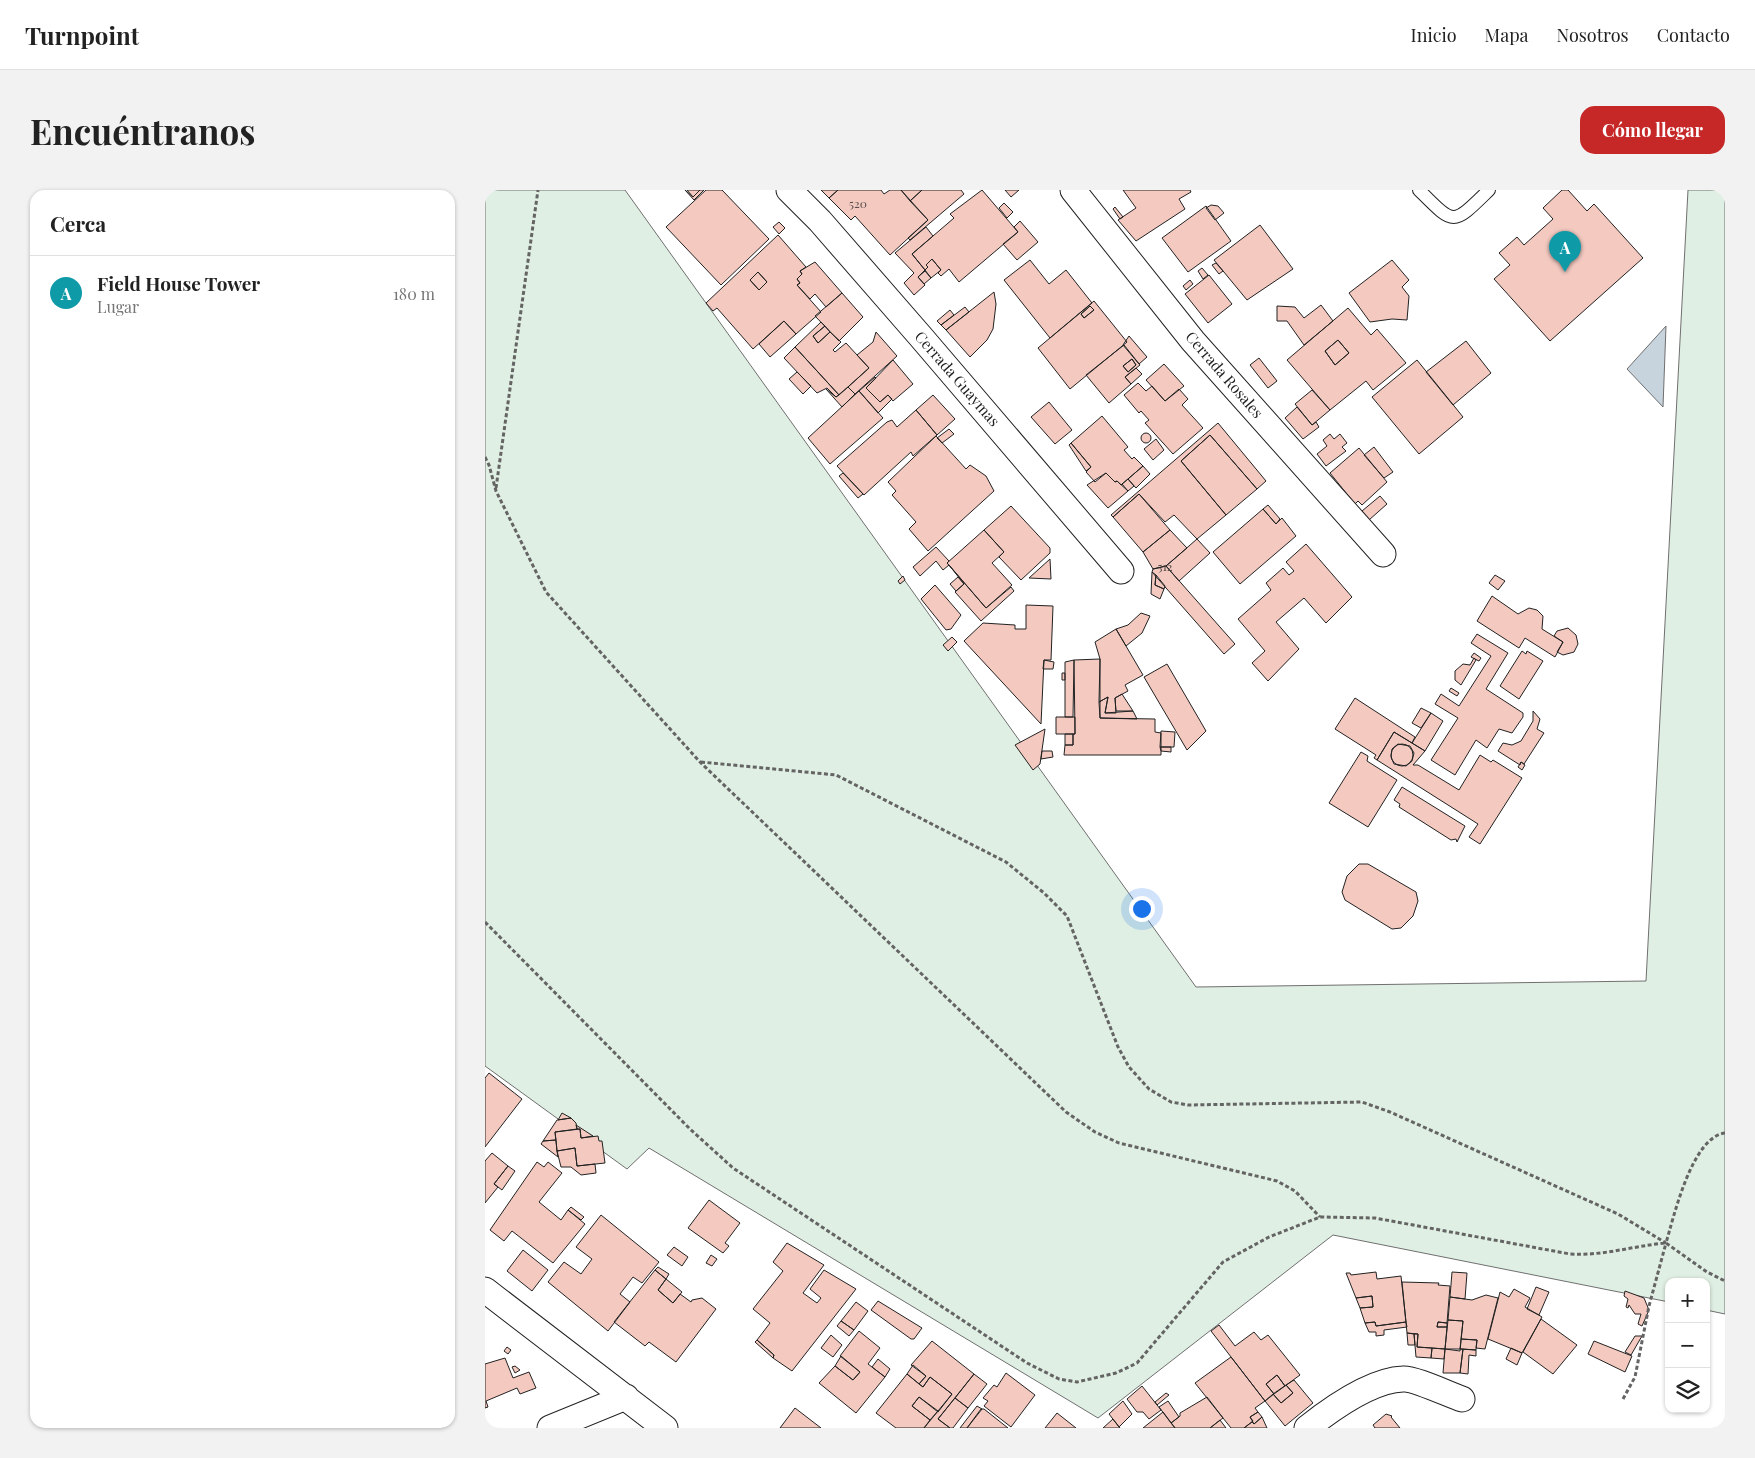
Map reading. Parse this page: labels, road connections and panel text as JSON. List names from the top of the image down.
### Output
{
  "streets": {
    "street": ["Cerrada Rosales", "Cerrada Guaymas"]
  },
  "house_numbers": ["520", "512"],
  "page": {
    "header": "Turnpoint",
    "nav": [
      "Inicio",
      "Mapa",
      "Nosotros",
      "Contacto"
    ],
    "buttons": "Cómo llegar",
    "title": "Encuéntranos",
    "heading": "Cerca",
    "pins": "A",
    "list": [
      {
        "mark": "A",
        "name": "Field House Tower",
        "note": "Lugar",
        "value": "180 m"
      }
    ],
    "map_buttons": ["+", "−"]
  }
}
